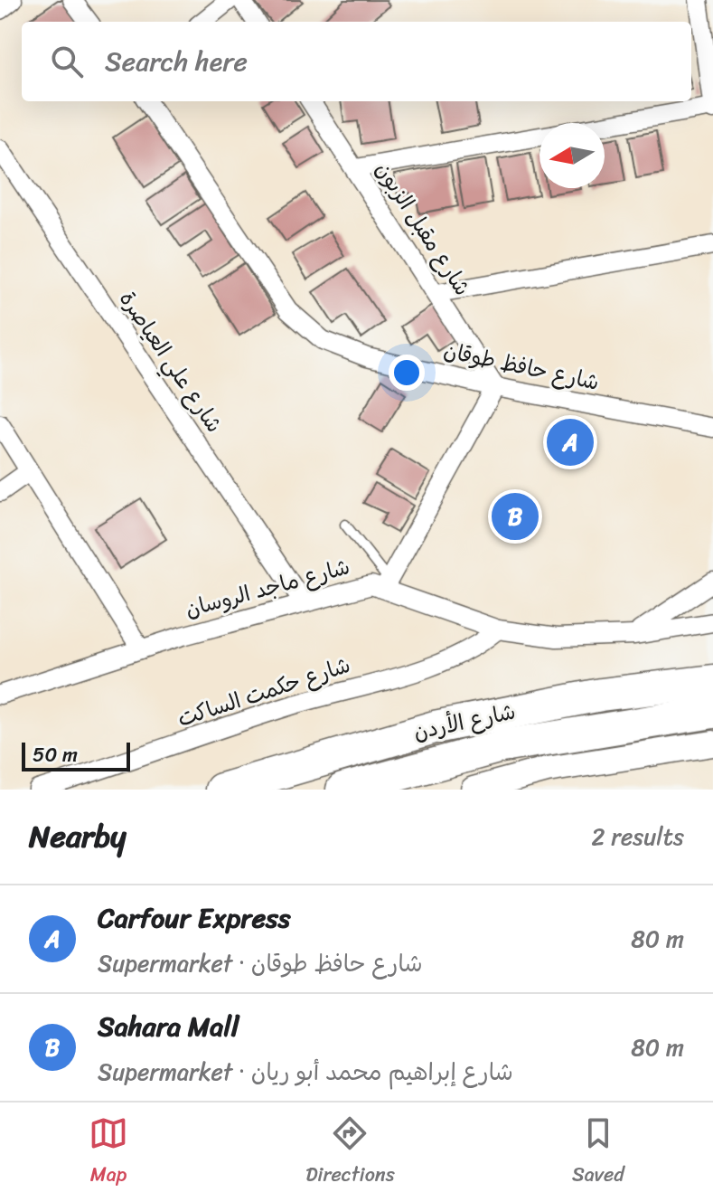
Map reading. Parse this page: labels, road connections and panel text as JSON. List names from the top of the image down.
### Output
{
  "streets": {
    "highway": ["شارع الأردن"],
    "street": [
      "شارع مقبل الزبون",
      "شارع علي العياصرة",
      "شارع حافظ طوقان",
      "شارع ماجد الروسان",
      "شارع حكمت الساكت"
    ]
  },
  "crossings": [
    ["شارع مقبل الزبون", "شارع حافظ طوقان"],
    ["شارع علي العياصرة", "شارع ماجد الروسان"],
    ["شارع ماجد الروسان", "شارع حكمت الساكت"]
  ],
  "scale_bar": "50 m",
  "north": "left",
  "page": {
    "search": "Search here",
    "pins": ["A", "B"],
    "scale": "50 m",
    "heading": ["Nearby", "2 results"],
    "list": [
      {
        "mark": "A",
        "name": "Carfour Express",
        "note": "Supermarket · شارع حافظ طوقان",
        "value": "80 m"
      },
      {
        "mark": "B",
        "name": "Sahara Mall",
        "note": "Supermarket · شارع إبراهيم محمد أبو ريان",
        "value": "80 m"
      }
    ],
    "nav": ["Map", "Directions", "Saved"]
  }
}
